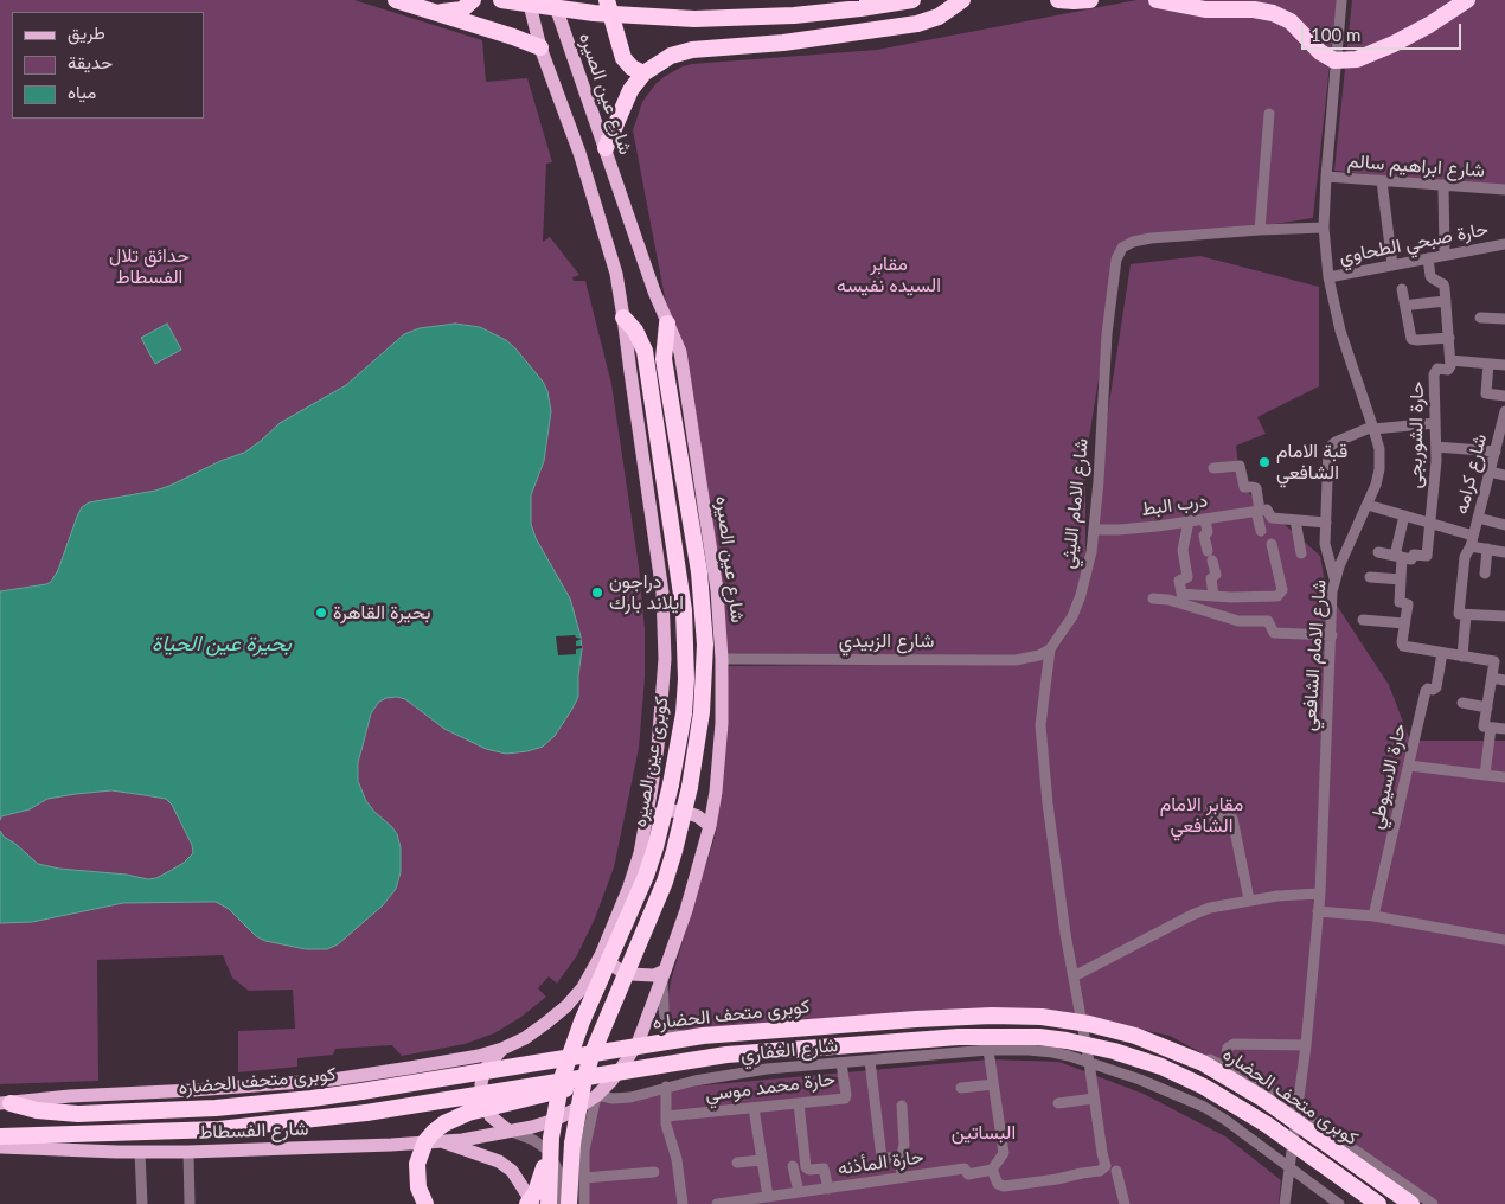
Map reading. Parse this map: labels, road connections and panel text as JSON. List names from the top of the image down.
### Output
{
  "streets": {
    "highway": ["كوبرى عين الصيره", "كوبرى متحف الحضاره"],
    "main road": ["شارع عين الصيره", "شارع الفسطاط"],
    "street": [
      "شارع ابراهيم سالم",
      "حارة صبحي الطحاوي",
      "حارة الشوربجى",
      "شارع كرامه",
      "شارع الامام الليثي",
      "درب البط",
      "شارع الزبيدي",
      "شارع الامام الشافعي",
      "حارة الاسيوطي",
      "شارع الغفاري",
      "حارة محمد موسي",
      "حارة المأذنه"
    ]
  },
  "crossings": [
    ["شارع عين الصيره", "شارع الزبيدي"],
    ["شارع عين الصيره", "كوبرى عين الصيره"],
    ["شارع عين الصيره", "شارع الغفاري"],
    ["شارع عين الصيره", "شارع الفسطاط"],
    ["شارع ابراهيم سالم", "شارع الامام الشافعي"],
    ["حارة صبحي الطحاوي", "شارع الامام الشافعي"],
    ["شارع الامام الليثي", "درب البط"],
    ["شارع الامام الليثي", "شارع الزبيدي"],
    ["شارع الامام الليثي", "شارع الامام الشافعي"],
    ["شارع الامام الليثي", "شارع الغفاري"],
    ["شارع الامام الشافعي", "شارع الغفاري"],
    ["شارع الغفاري", "حارة محمد موسي"]
  ],
  "water": ["بحيرة عين الحياة"],
  "parks": [
    "حدائق تلال الفسطاط",
    "مقابر السيده نفيسه",
    "مقابر الامام الشافعي",
    "البساتين"
  ],
  "places": ["قبة الامام الشافعي", "دراجون ايلاند بارك", "بحيرة القاهرة"],
  "legend": ["طريق", "حديقة", "مياه"],
  "scale_bar": "100 m"
}
